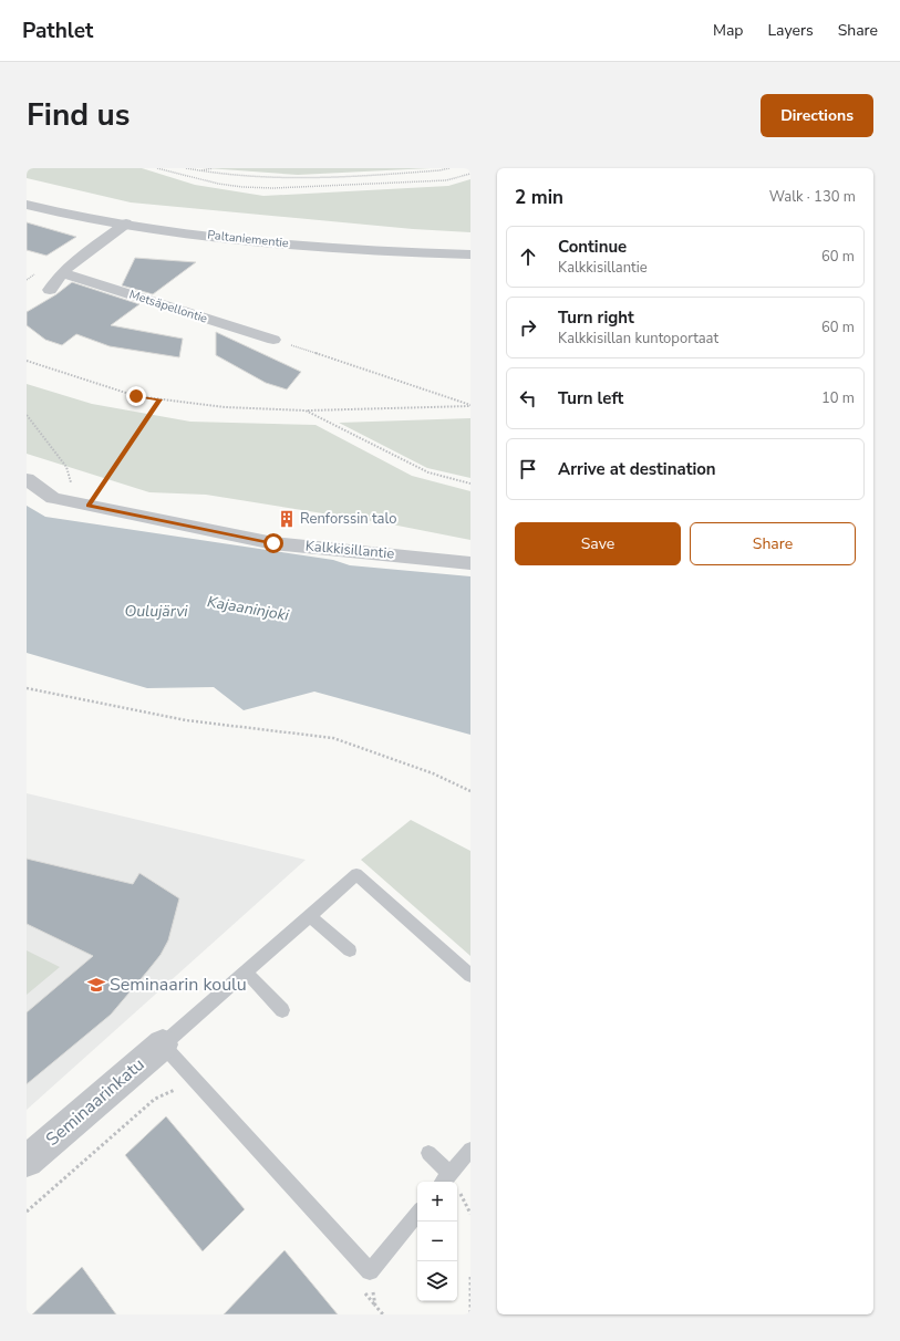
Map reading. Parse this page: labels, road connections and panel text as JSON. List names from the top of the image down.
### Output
{
  "streets": {
    "street": [
      "Paltaniementie",
      "Metsäpellontie",
      "Kalkkisillantie",
      "Seminaarinkatu"
    ]
  },
  "water": ["Kajaaninjoki", "Oulujärvi"],
  "places": {
    "building": ["Renforssin talo"],
    "school or university": ["Seminaarin koulu"]
  },
  "page": {
    "header": "Pathlet",
    "nav": ["Map", "Layers", "Share"],
    "title": "Find us",
    "buttons": [
      "Directions",
      ["Save", "Share"]
    ],
    "heading": ["2 min", "Walk · 130 m"],
    "list": [
      ["Continue", "Kalkkisillantie", "60 m"],
      ["Turn right", "Kalkkisillan kuntoportaat", "60 m"],
      ["Turn left", "10 m"],
      "Arrive at destination"
    ],
    "map_buttons": ["+", "−"]
  }
}
